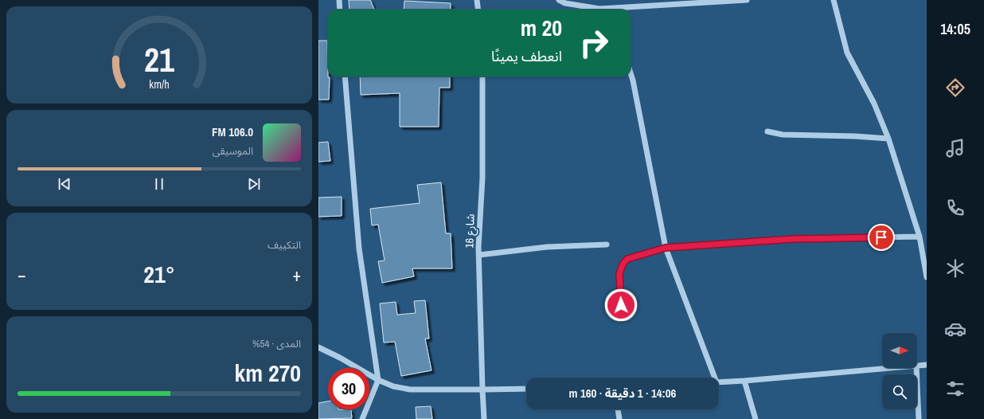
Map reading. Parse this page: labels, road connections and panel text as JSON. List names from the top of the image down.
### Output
{
  "streets": {
    "street": ["شارع 16"]
  },
  "north": "right",
  "page": {
    "tabs": "14:05",
    "turn": ["20 m", "انعطف يمينًا"],
    "song": ["106.0 FM", "الموسيقى"],
    "tile": [
      "التكييف",
      ["المدى · 54%", "270 km"]
    ],
    "heat": ["−", "21°", "+"],
    "limit": "30",
    "trip": "14:06 · 1 دقيقة · 160 m",
    "gauge": ["21", "km/h"]
  }
}
